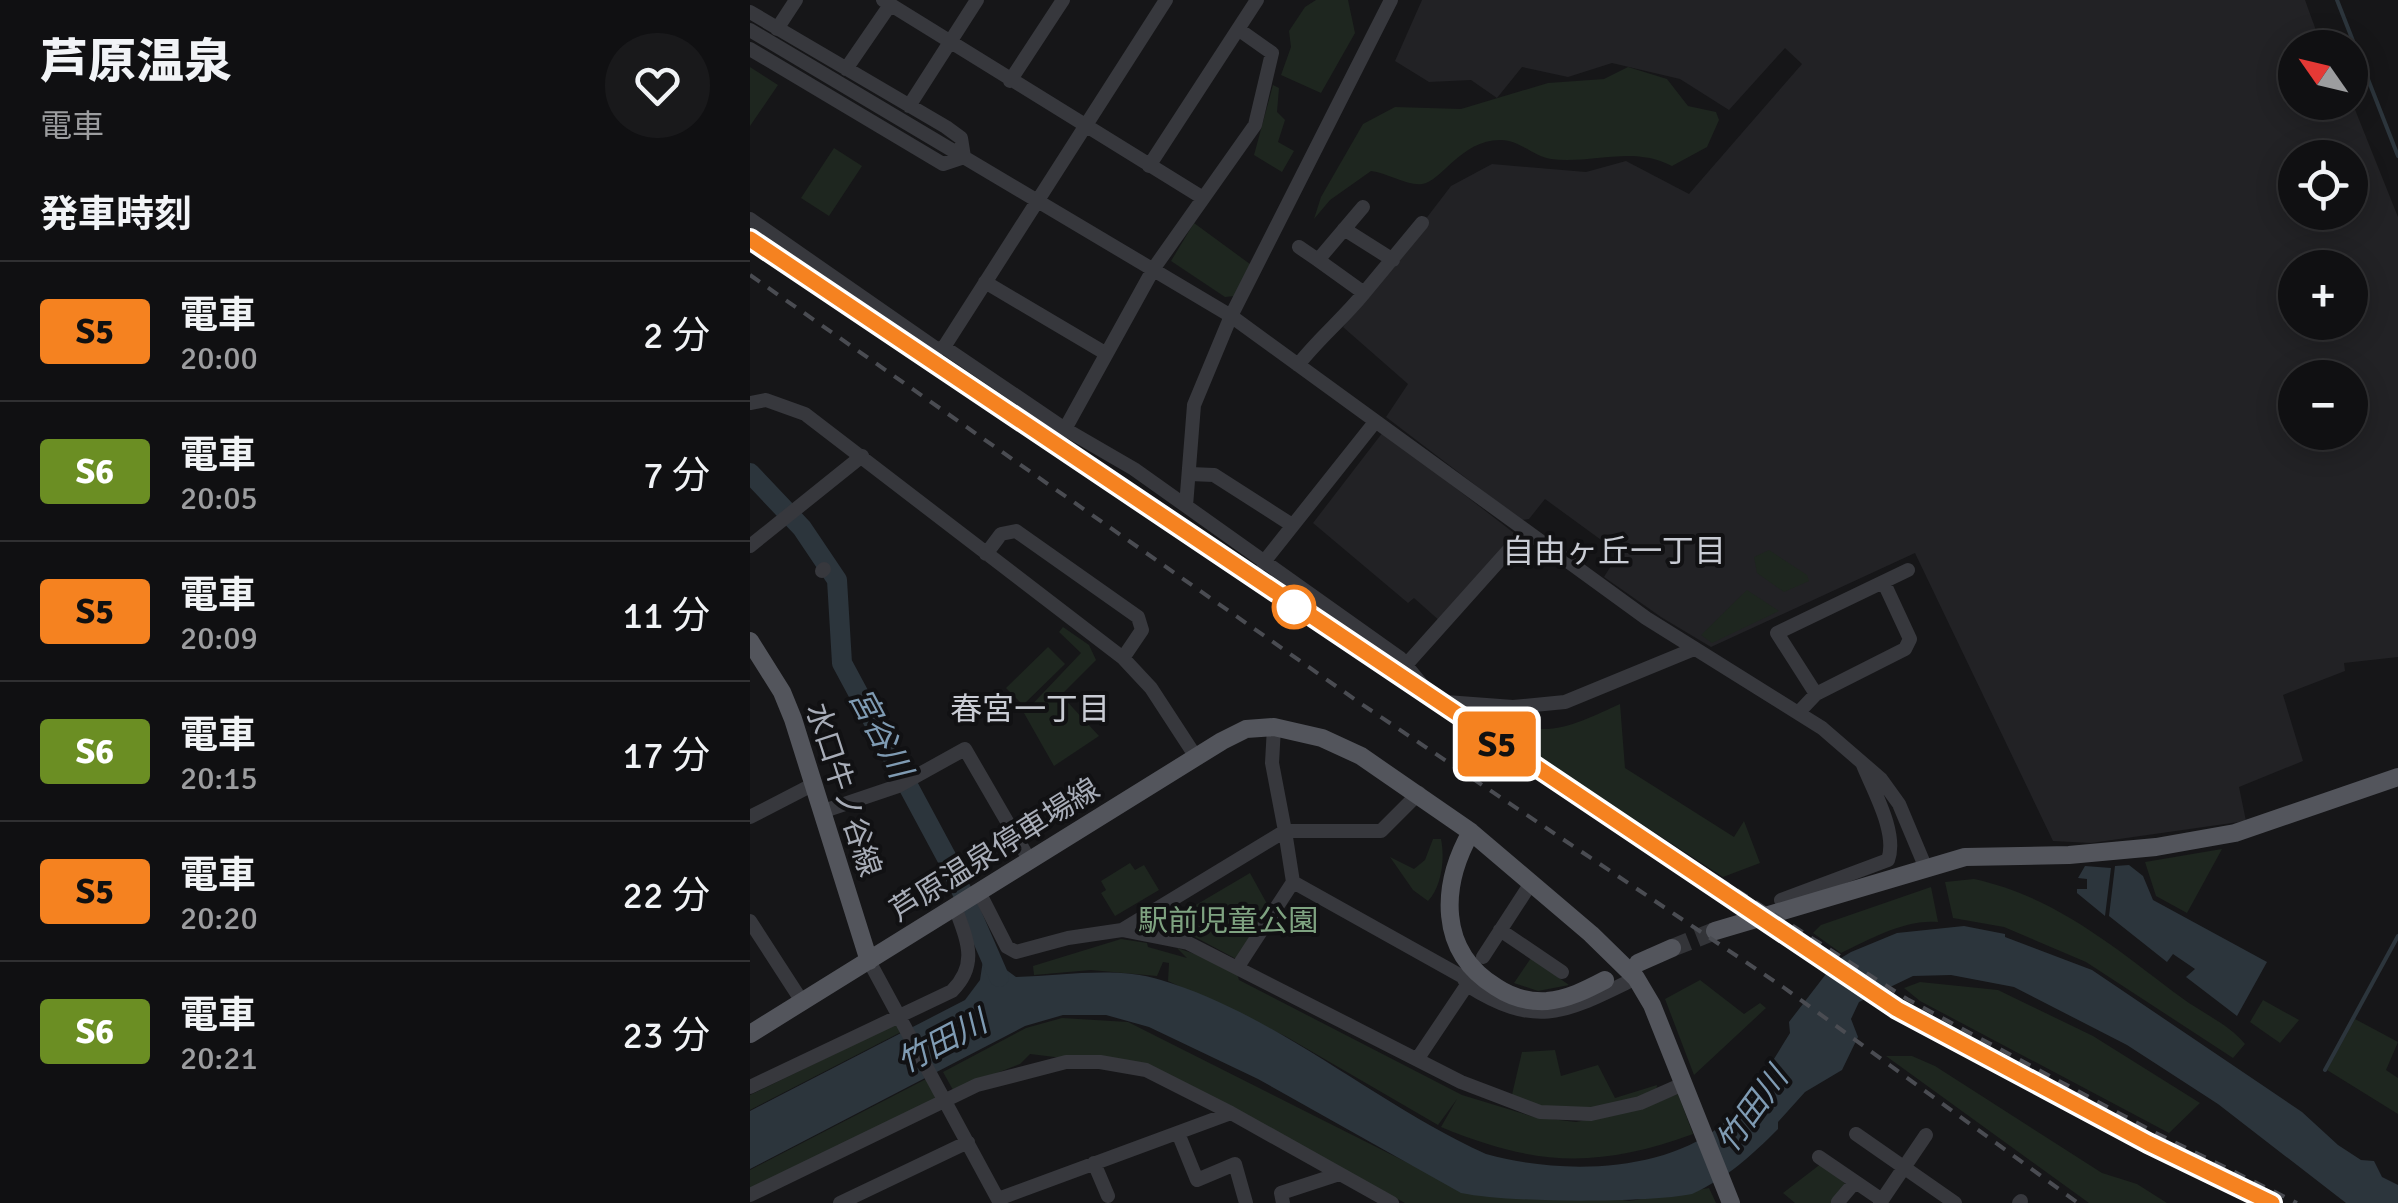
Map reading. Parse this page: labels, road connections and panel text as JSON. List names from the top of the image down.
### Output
{
  "streets": {
    "main road": ["水口牛ノ谷線", "芦原温泉停車場線"]
  },
  "crossings": [
    ["水口牛ノ谷線", "芦原温泉停車場線"]
  ],
  "districts": ["自由ヶ丘一丁目", "春宮一丁目"],
  "water": ["宮谷川", "竹田川"],
  "parks": ["駅前児童公園"],
  "north": "top left",
  "page": {
    "heading": [
      ["芦原温泉", "電車"],
      "発車時刻"
    ],
    "on_map": "S5",
    "map_buttons": ["+", "−"],
    "list": [
      {
        "mark": "S5",
        "name": "電車",
        "note": "20:00",
        "value": "2 分"
      },
      {
        "mark": "S6",
        "name": "電車",
        "note": "20:05",
        "value": "7 分"
      },
      {
        "mark": "S5",
        "name": "電車",
        "note": "20:09",
        "value": "11 分"
      },
      {
        "mark": "S6",
        "name": "電車",
        "note": "20:15",
        "value": "17 分"
      },
      {
        "mark": "S5",
        "name": "電車",
        "note": "20:20",
        "value": "22 分"
      },
      {
        "mark": "S6",
        "name": "電車",
        "note": "20:21",
        "value": "23 分"
      }
    ]
  }
}
